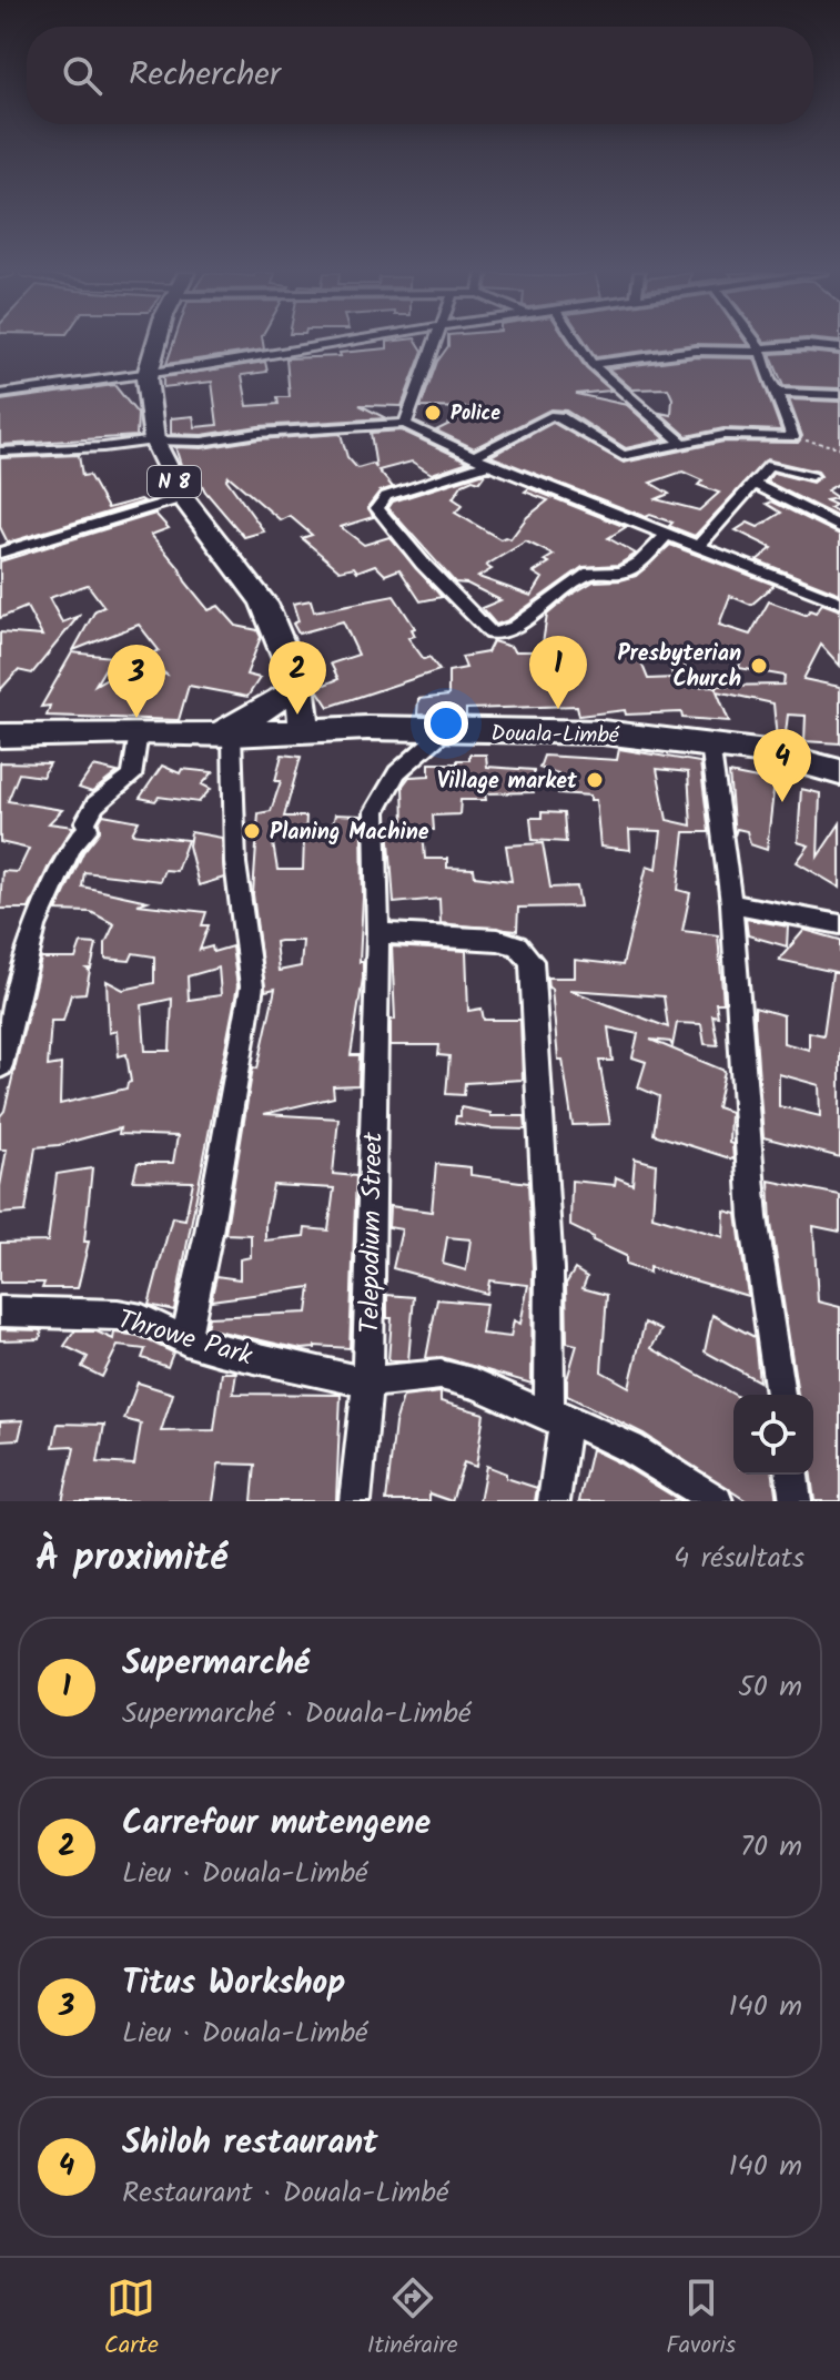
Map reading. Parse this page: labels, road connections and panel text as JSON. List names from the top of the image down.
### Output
{
  "streets": {
    "highway": ["N 8", "Douala-Limbé"],
    "street": ["Telepodium Street", "Throwe Park"]
  },
  "crossings": [
    ["N 8", "Douala-Limbé"],
    ["Douala-Limbé", "Telepodium Street"],
    ["Telepodium Street", "Throwe Park"]
  ],
  "places": [
    "Police",
    "Presbyterian Church",
    "Village market",
    "Planing Machine"
  ],
  "page": {
    "search": "Rechercher",
    "pins": [
      "1",
      "2",
      "3",
      "4"
    ],
    "heading": ["À proximité", "4 résultats"],
    "list": [
      {
        "mark": "1",
        "name": "Supermarché",
        "note": "Supermarché · Douala-Limbé",
        "value": "50 m"
      },
      {
        "mark": "2",
        "name": "Carrefour mutengene",
        "note": "Lieu · Douala-Limbé",
        "value": "70 m"
      },
      {
        "mark": "3",
        "name": "Titus Workshop",
        "note": "Lieu · Douala-Limbé",
        "value": "140 m"
      },
      {
        "mark": "4",
        "name": "Shiloh restaurant",
        "note": "Restaurant · Douala-Limbé",
        "value": "140 m"
      }
    ],
    "nav": ["Carte", "Itinéraire", "Favoris"]
  }
}
